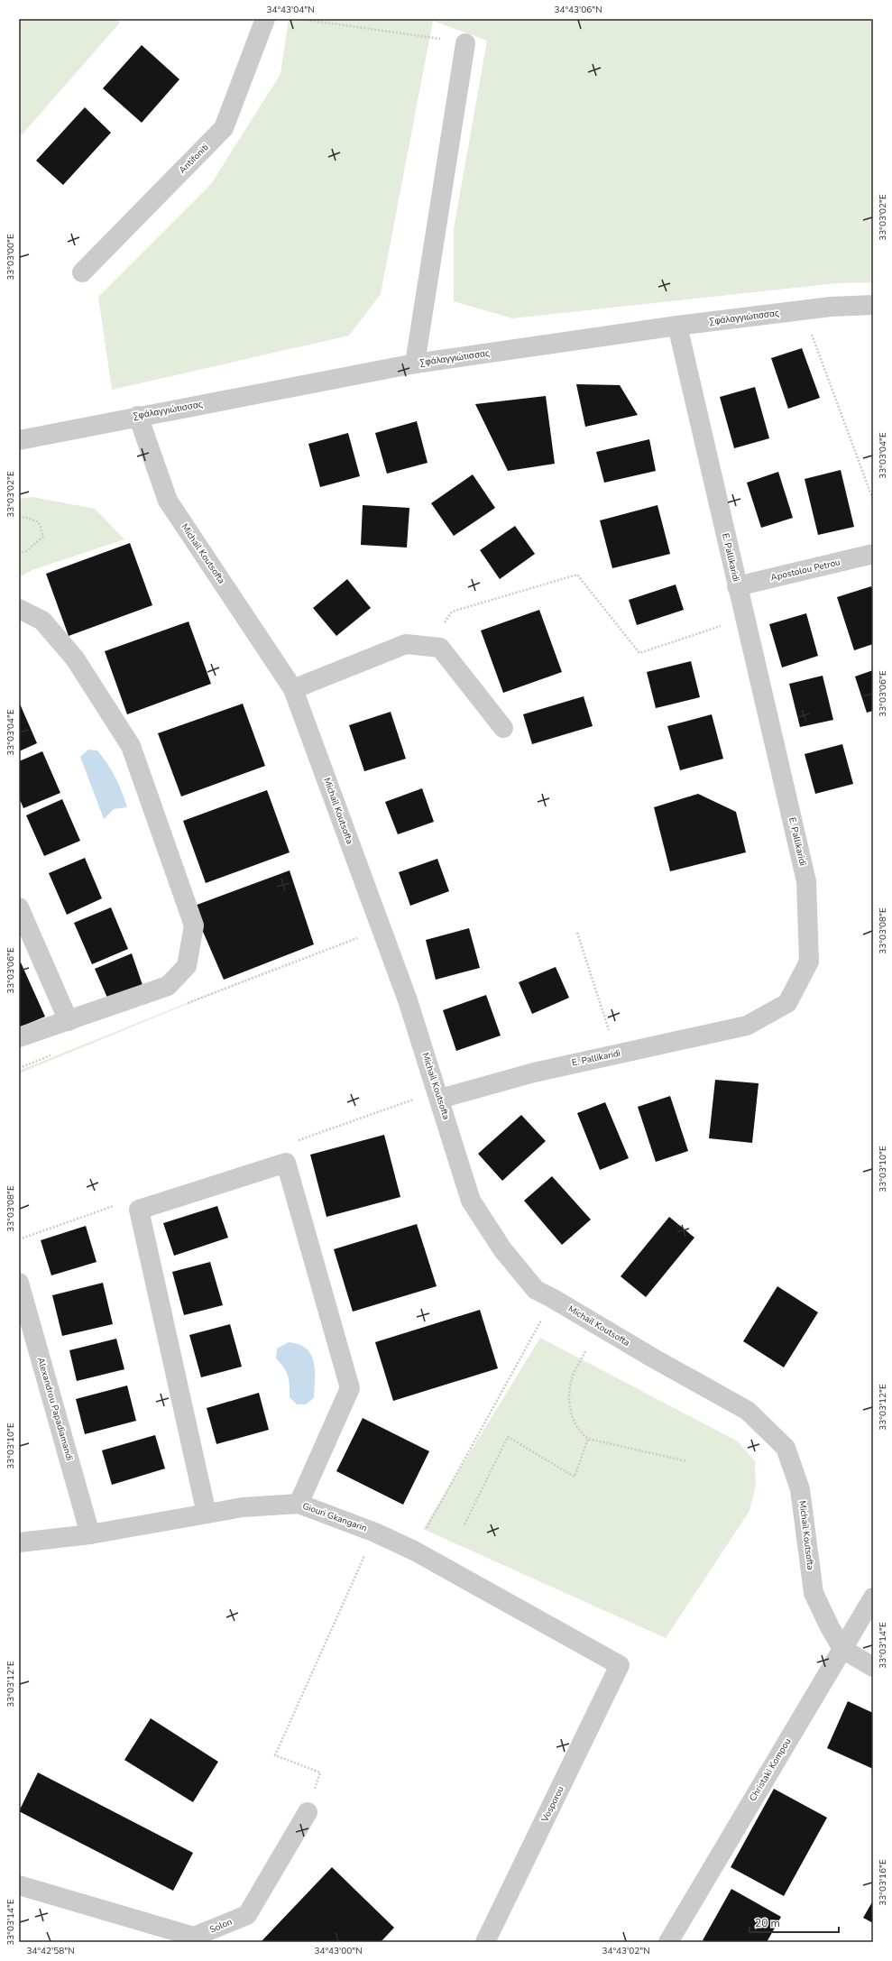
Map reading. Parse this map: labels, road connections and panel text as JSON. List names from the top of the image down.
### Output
{
  "streets": {
    "street": [
      "Antifoniti",
      "Σφάλαγγιώτισσας",
      "Michail Koutsofta",
      "E. Pallikaridi",
      "Apostolou Petrou",
      "Alexandrou Papadiamandi",
      "Giouri Gkangarin",
      "Christaki Kompou",
      "Vosporou",
      "Solon"
    ]
  },
  "crossings": [
    ["Σφάλαγγιώτισσας", "Michail Koutsofta"],
    ["Σφάλαγγιώτισσας", "E. Pallikaridi"],
    ["Michail Koutsofta", "E. Pallikaridi"],
    ["Michail Koutsofta", "Christaki Kompou"],
    ["E. Pallikaridi", "Apostolou Petrou"],
    ["Alexandrou Papadiamandi", "Giouri Gkangarin"],
    ["Giouri Gkangarin", "Vosporou"]
  ],
  "scale_bar": "20 m",
  "coordinates": [
    "34°43'04\"N",
    "34°43'06\"N",
    "33°03'02\"E",
    "33°03'00\"E",
    "33°03'04\"E",
    "33°03'06\"E",
    "33°03'08\"E",
    "33°03'10\"E",
    "33°03'12\"E",
    "33°03'14\"E",
    "33°03'16\"E",
    "34°42'58\"N",
    "34°43'00\"N",
    "34°43'02\"N"
  ]
}
